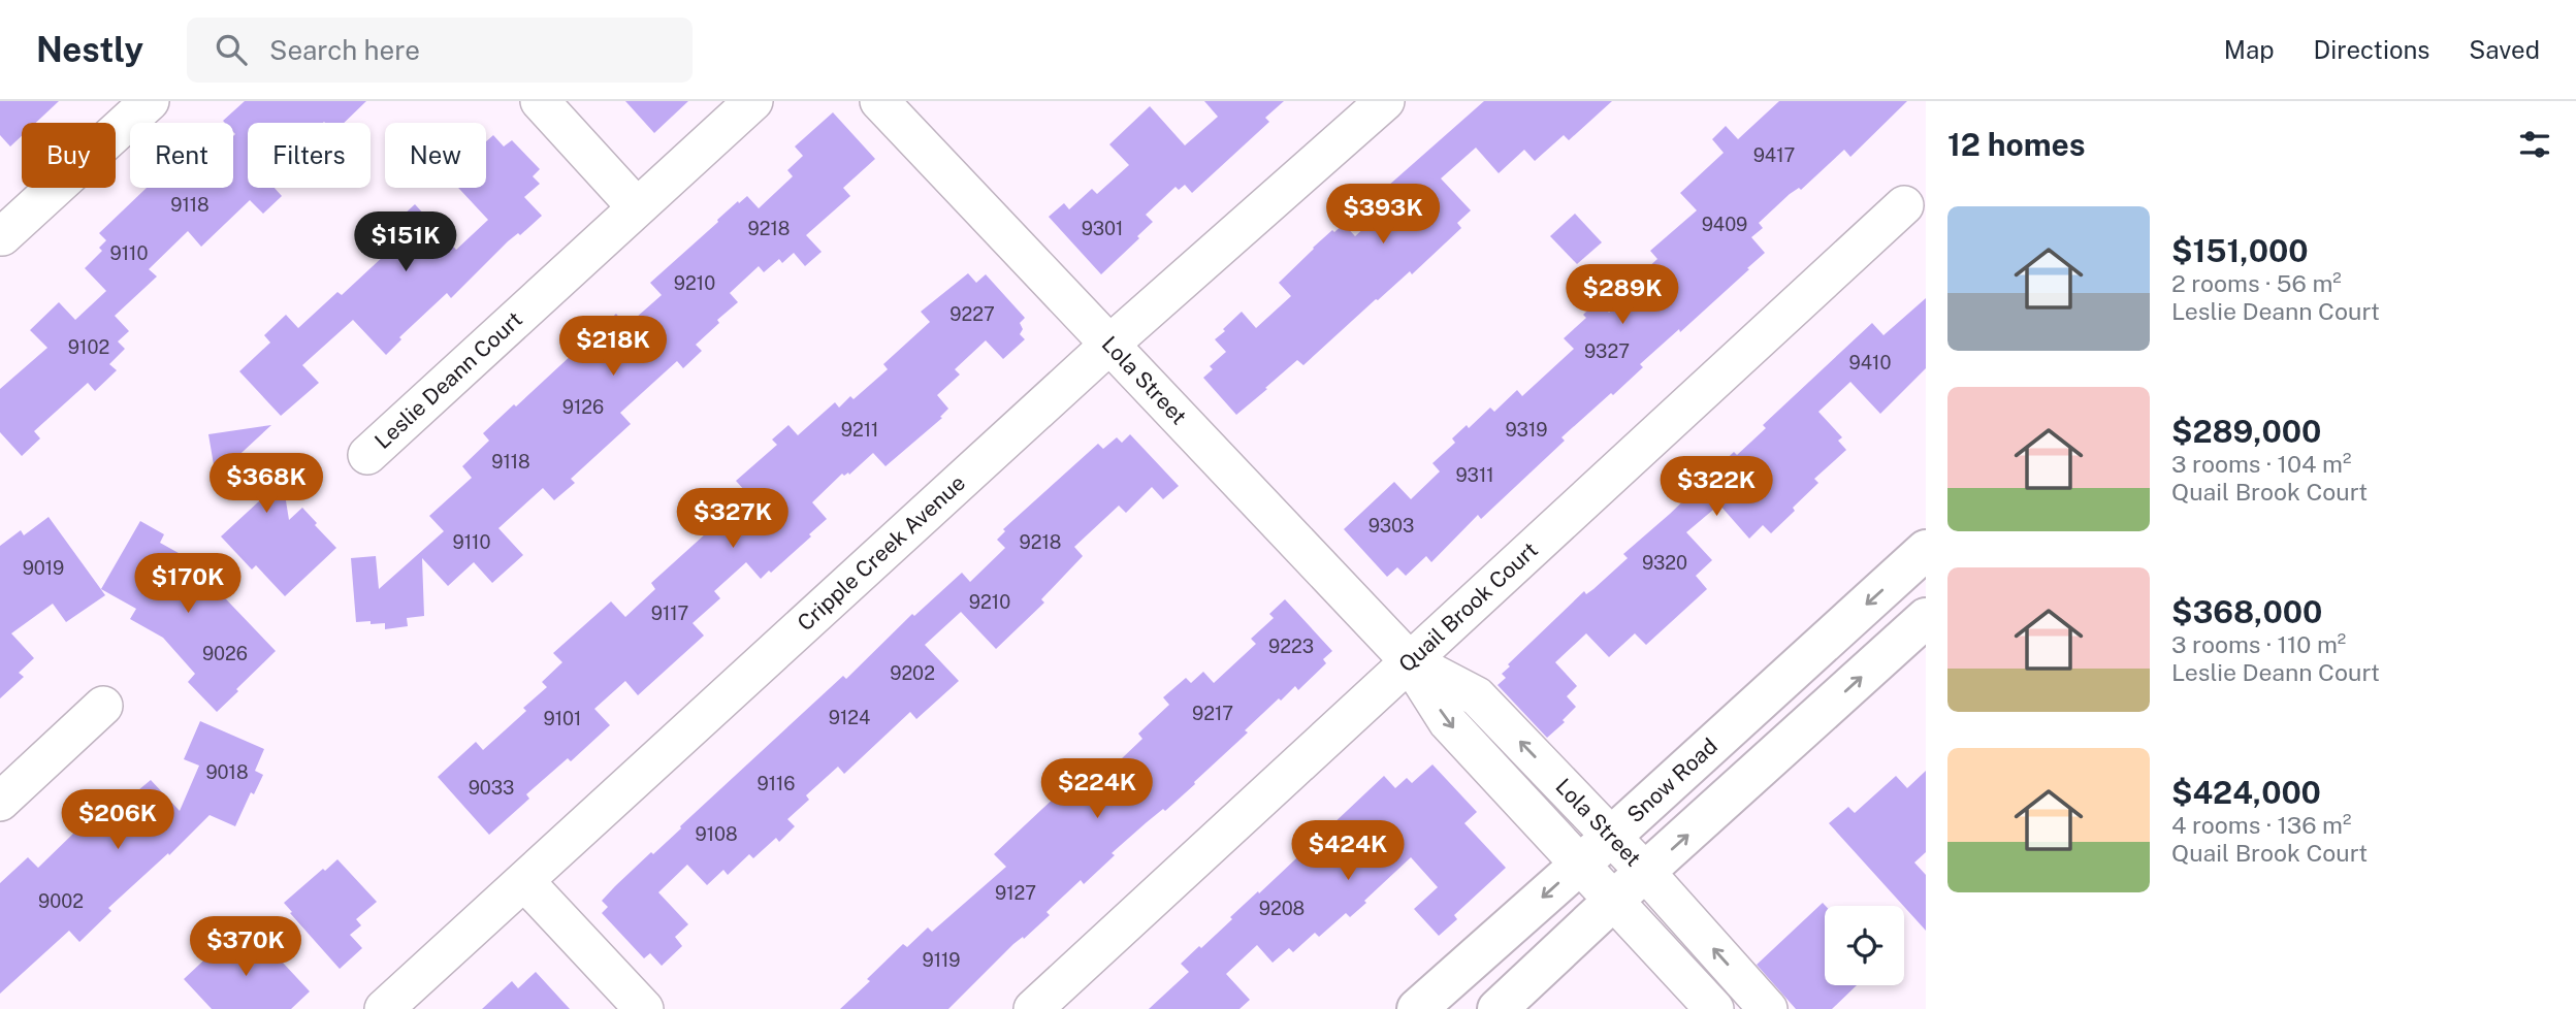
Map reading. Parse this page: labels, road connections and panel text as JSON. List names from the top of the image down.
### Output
{
  "streets": {
    "main road": ["Snow Road"],
    "street": [
      "Leslie Deann Court",
      "Lola Street",
      "Cripple Creek Avenue",
      "Quail Brook Court"
    ]
  },
  "crossings": [
    ["Lola Street", "Cripple Creek Avenue"],
    ["Lola Street", "Quail Brook Court"],
    ["Lola Street", "Snow Road"]
  ],
  "house_numbers": [
    "9417",
    "9118",
    "9409",
    "9218",
    "9301",
    "9110",
    "9210",
    "9227",
    "9102",
    "9327",
    "9410",
    "9126",
    "9211",
    "9319",
    "9118",
    "9311",
    "9303",
    "9110",
    "9218",
    "9320",
    "9019",
    "9210",
    "9117",
    "9223",
    "9026",
    "9202",
    "9217",
    "9124",
    "9101",
    "9018",
    "9116",
    "9033",
    "9108",
    "9127",
    "9002",
    "9208",
    "9119"
  ],
  "page": {
    "header": "Nestly",
    "search": "Search here",
    "nav": ["Map", "Directions", "Saved"],
    "heading": "12 homes",
    "chip": [
      "Buy",
      "Rent",
      "Filters",
      "New"
    ],
    "price": [
      "$393K",
      "$151K",
      "$289K",
      "$218K",
      "$368K",
      "$322K",
      "$327K",
      "$170K",
      "$224K",
      "$206K",
      "$424K",
      "$370K"
    ],
    "list": [
      {
        "name": "$151,000",
        "note": "2 rooms · 56 m² · Leslie Deann Court"
      },
      {
        "name": "$289,000",
        "note": "3 rooms · 104 m² · Quail Brook Court"
      },
      {
        "name": "$368,000",
        "note": "3 rooms · 110 m² · Leslie Deann Court"
      },
      {
        "name": "$424,000",
        "note": "4 rooms · 136 m² · Quail Brook Court"
      }
    ]
  }
}
